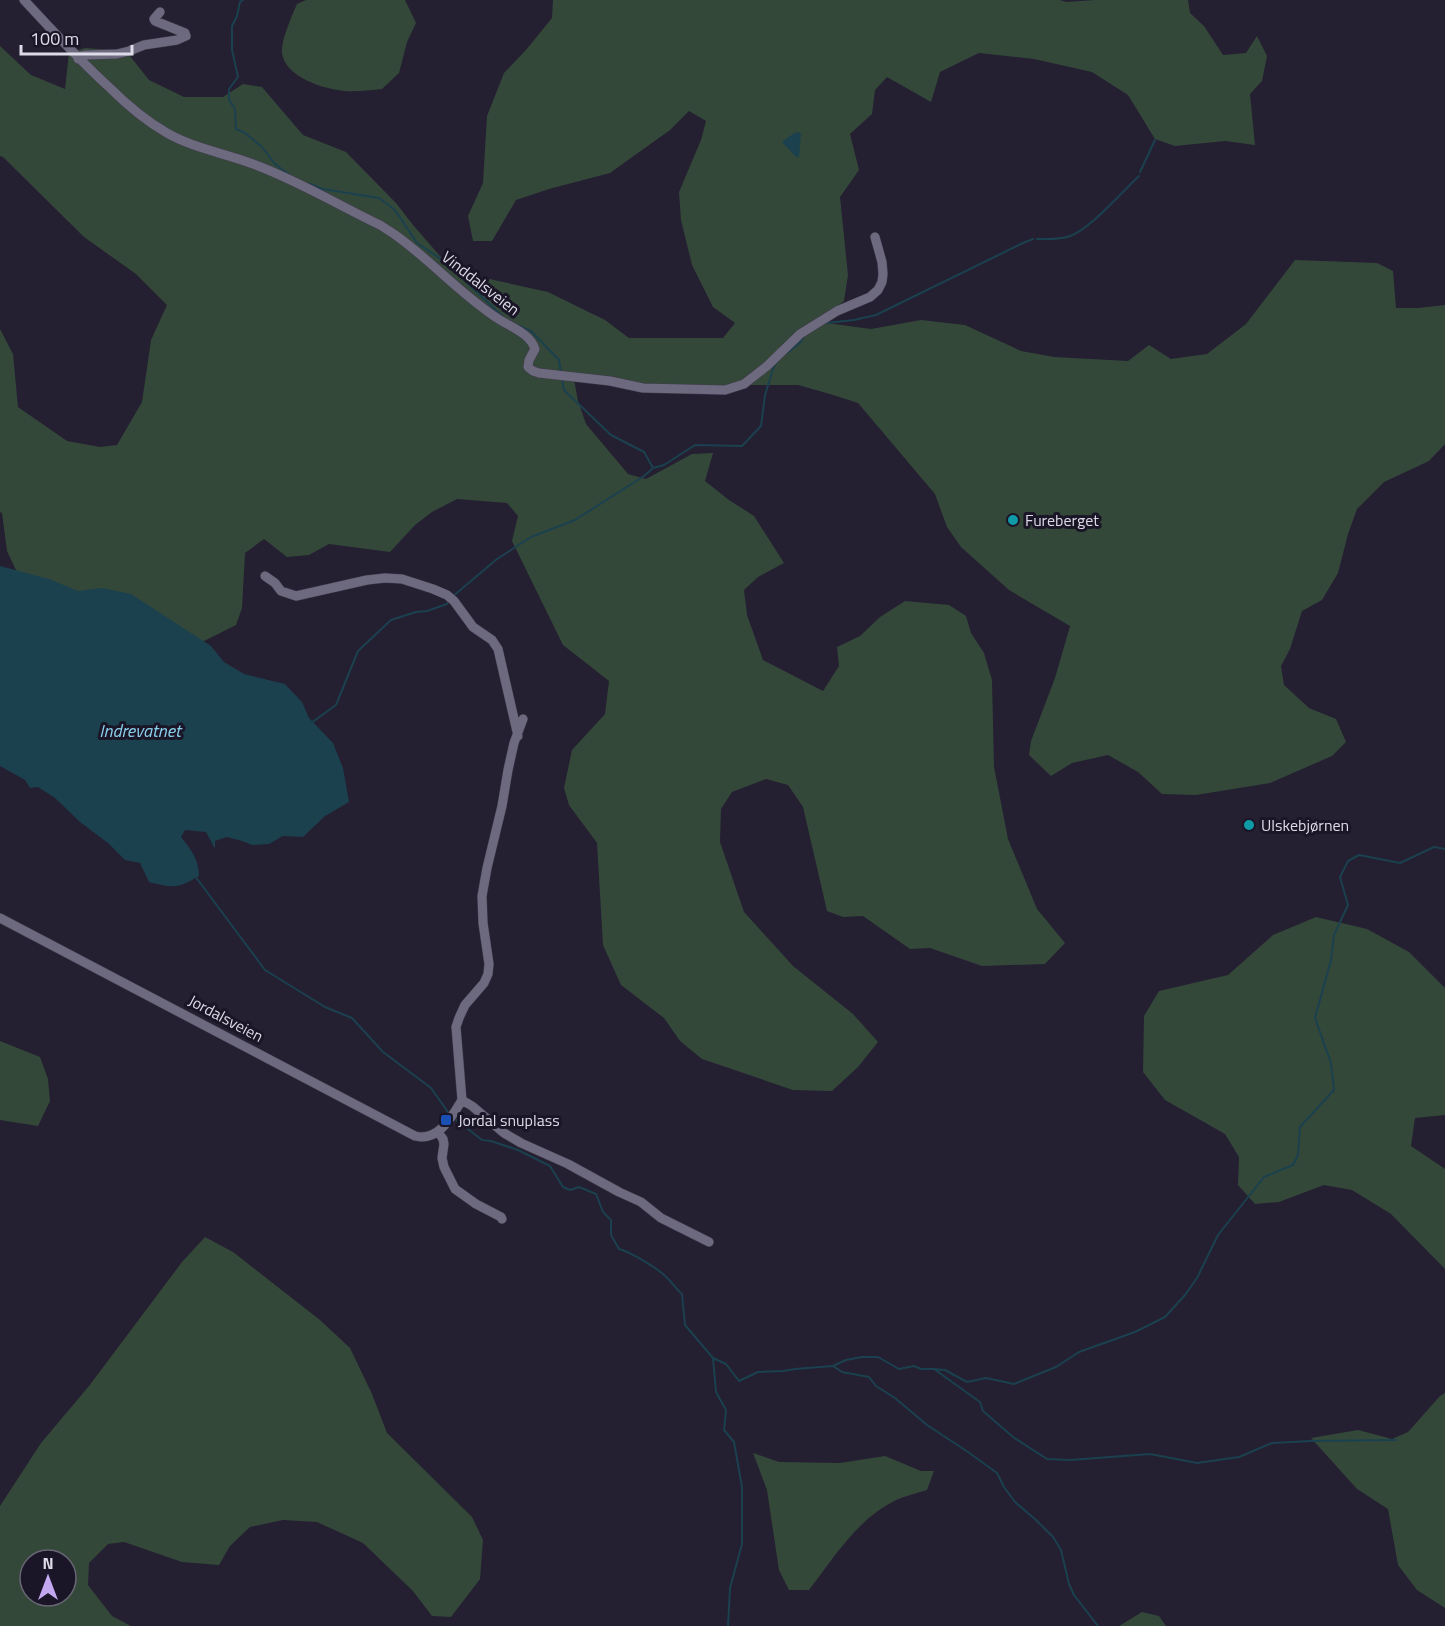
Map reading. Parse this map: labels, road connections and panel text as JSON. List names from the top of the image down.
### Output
{
  "streets": {
    "street": ["Vinddalsveien", "Jordalsveien"]
  },
  "water": ["Indrevatnet"],
  "places": {
    "other": ["Fureberget", "Ulskebjørnen"],
    "transit": ["Jordal snuplass"]
  },
  "scale_bar": "100 m",
  "north": "top"
}
